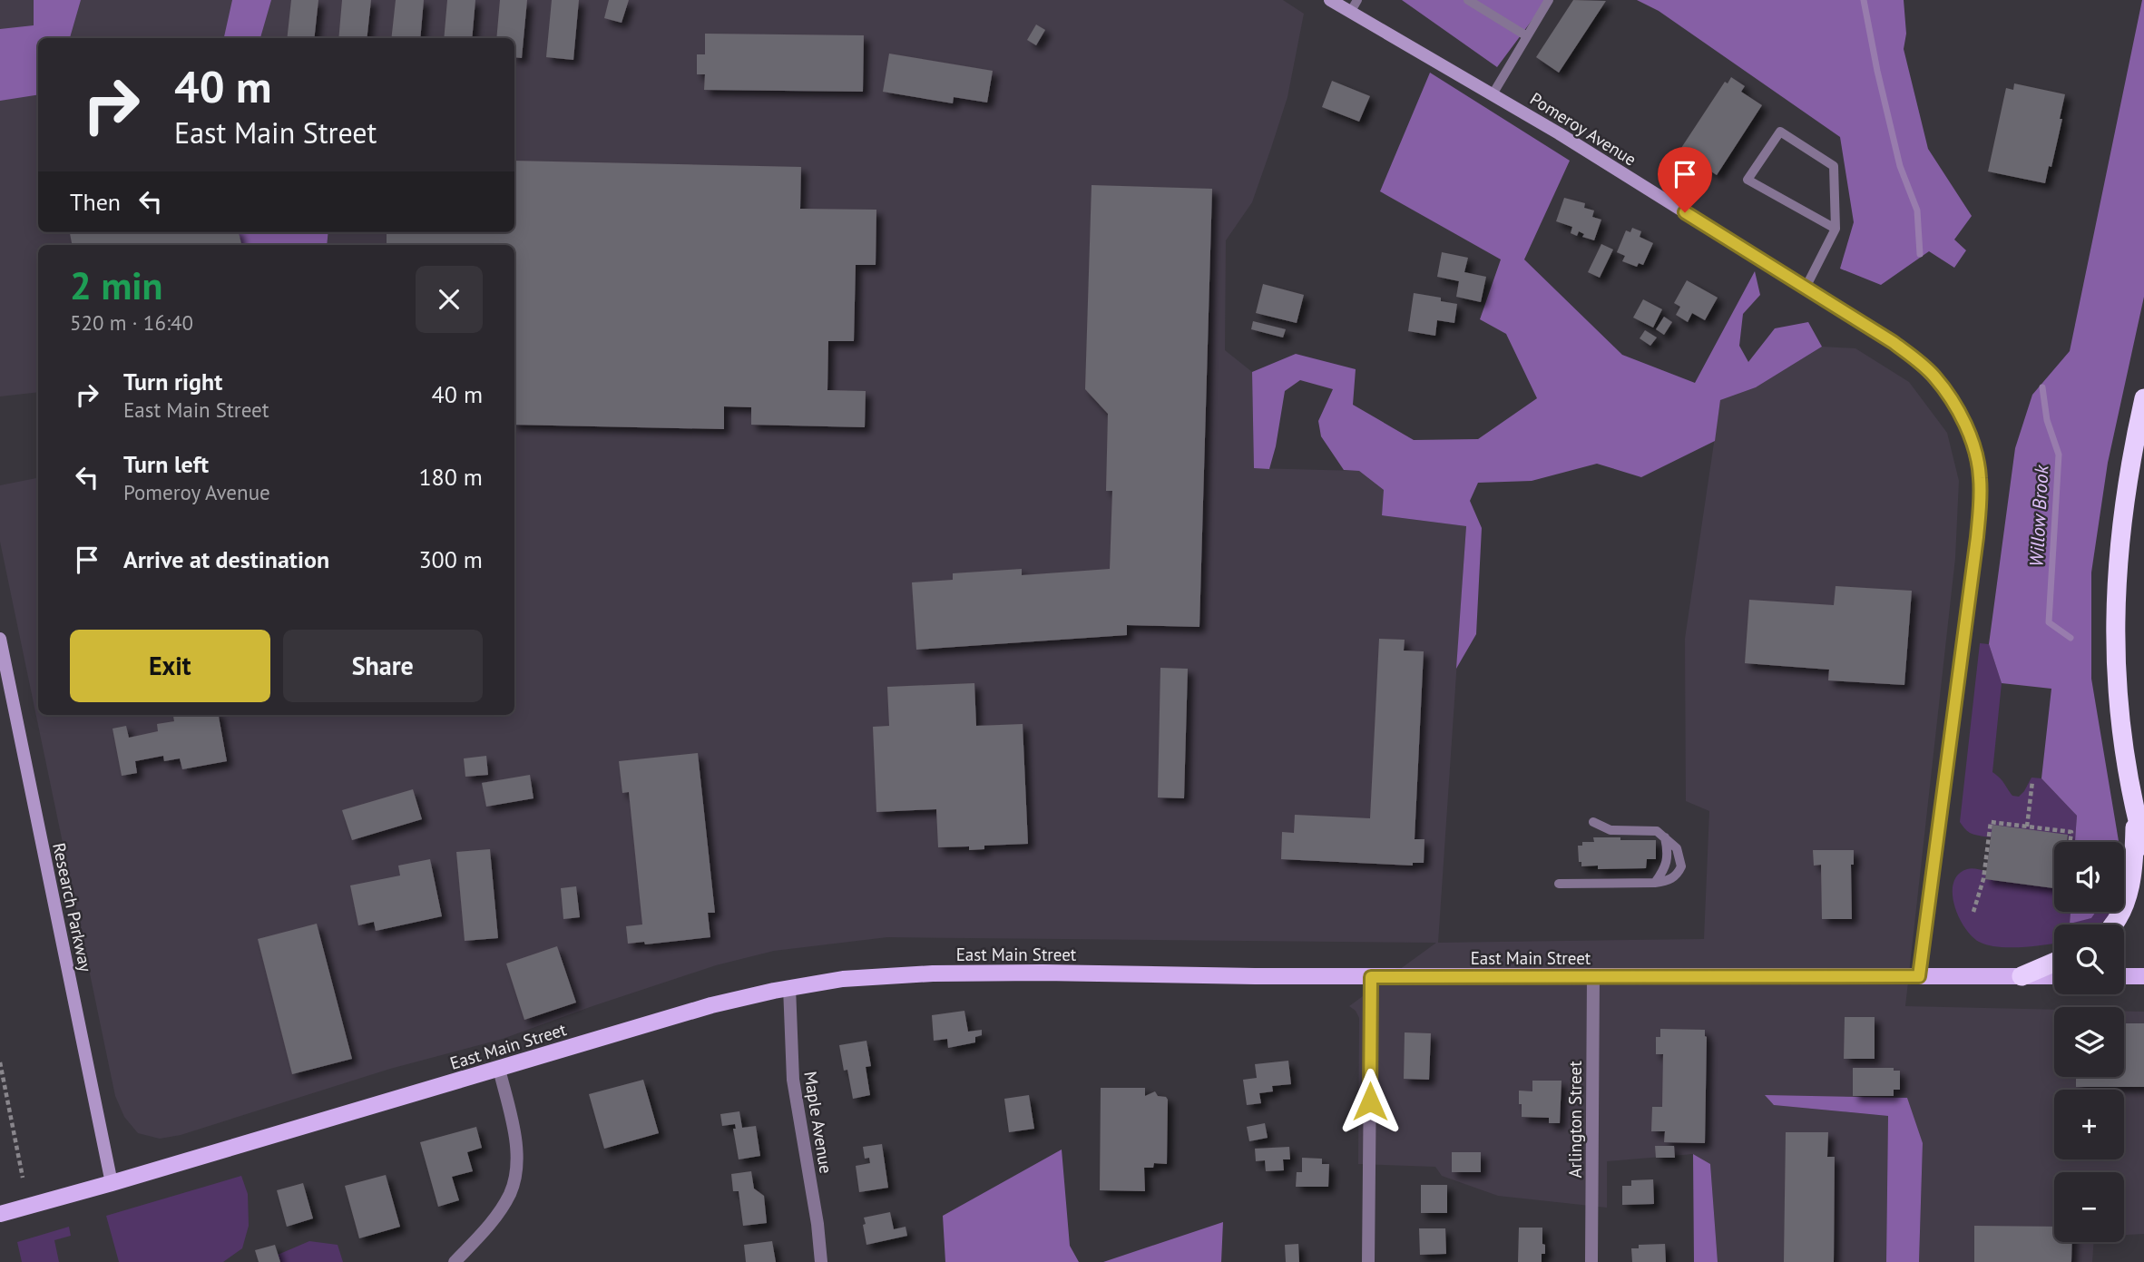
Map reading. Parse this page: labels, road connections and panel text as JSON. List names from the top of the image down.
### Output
{
  "streets": {
    "main road": ["Pomeroy Avenue", "Research Parkway", "East Main Street"],
    "street": ["Arlington Street", "Maple Avenue"]
  },
  "crossings": [
    ["Pomeroy Avenue", "East Main Street"],
    ["Research Parkway", "East Main Street"],
    ["East Main Street", "Arlington Street"],
    ["East Main Street", "Maple Avenue"]
  ],
  "water": ["Willow Brook"],
  "page": {
    "turn": ["40 m", "East Main Street"],
    "then": "Then",
    "heading": ["2 min", "520 m · 16:40"],
    "list": [
      {
        "name": "Turn right",
        "note": "East Main Street",
        "value": "40 m"
      },
      {
        "name": "Turn left",
        "note": "Pomeroy Avenue",
        "value": "180 m"
      },
      {
        "name": "Arrive at destination",
        "value": "300 m"
      }
    ],
    "buttons": ["Exit", "Share"],
    "map_buttons": ["+", "−"]
  }
}
